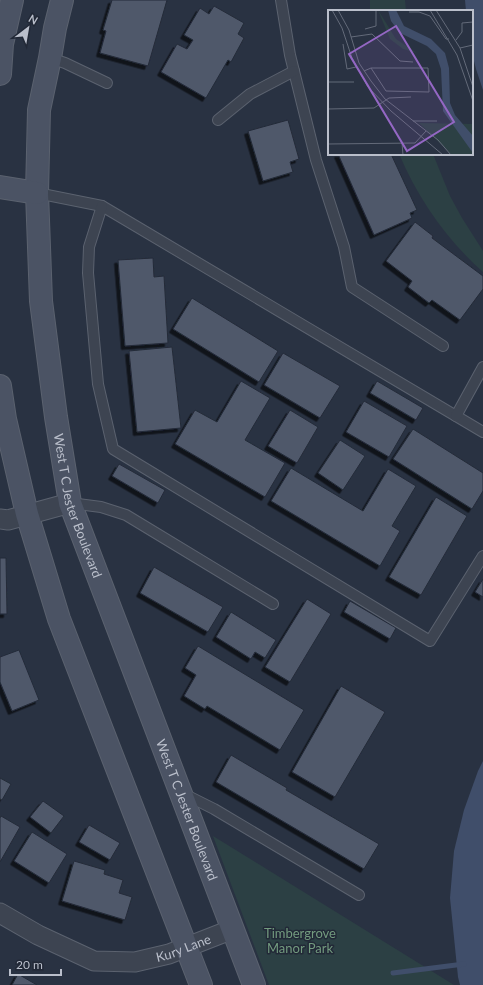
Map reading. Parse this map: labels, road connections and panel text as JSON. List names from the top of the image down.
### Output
{
  "streets": {
    "main road": ["West T C Jester Boulevard"],
    "street": ["Kury Lane"]
  },
  "crossings": [
    ["West T C Jester Boulevard", "Kury Lane"]
  ],
  "parks": ["Timbergrove Manor Park"],
  "scale_bar": "20 m",
  "north": "top right"
}
